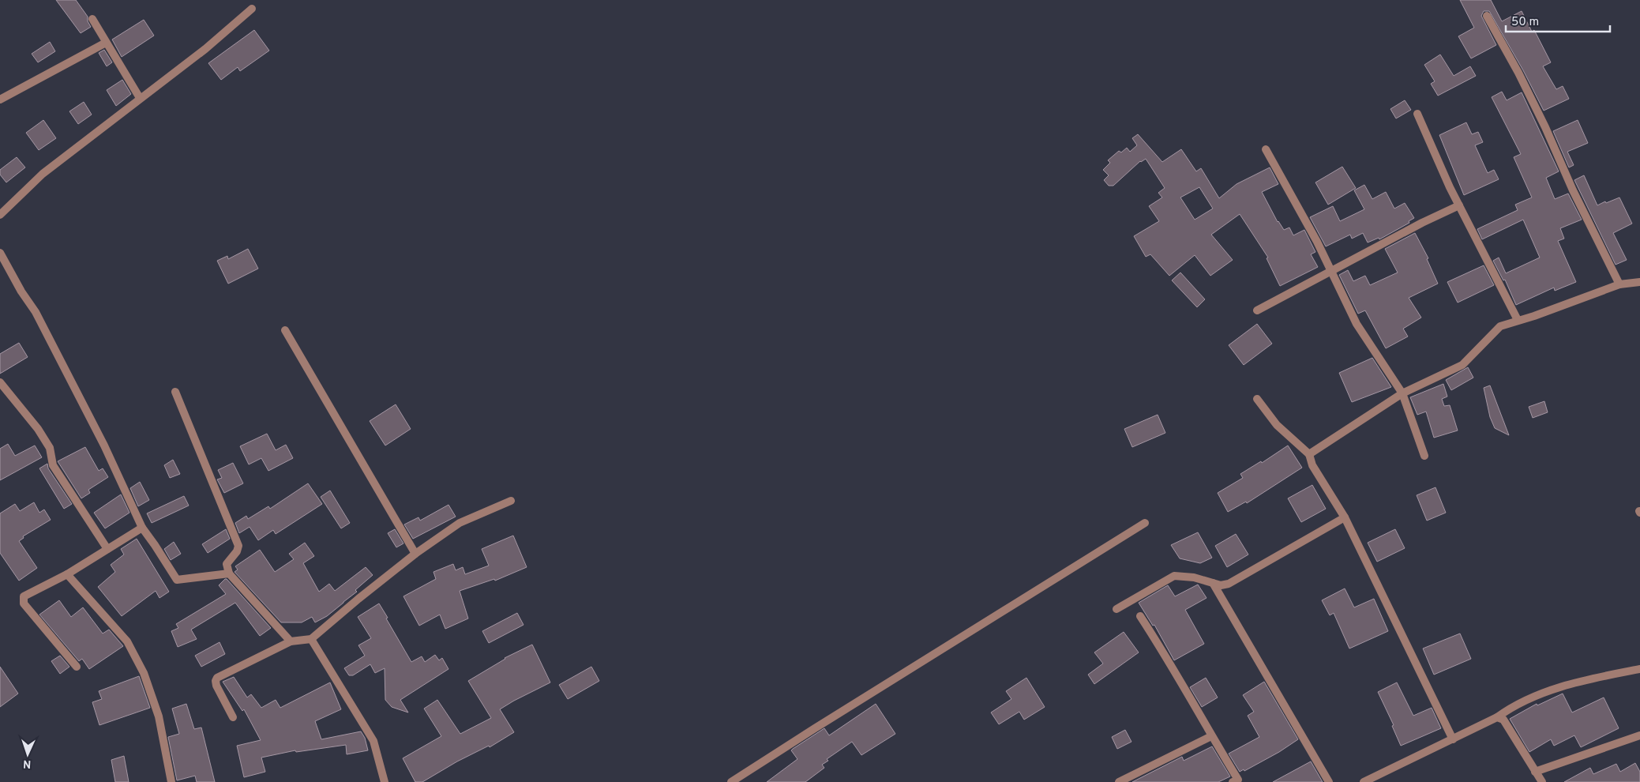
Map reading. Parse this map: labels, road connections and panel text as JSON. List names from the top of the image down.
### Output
{
  "scale_bar": "50 m",
  "north": "bottom"
}
